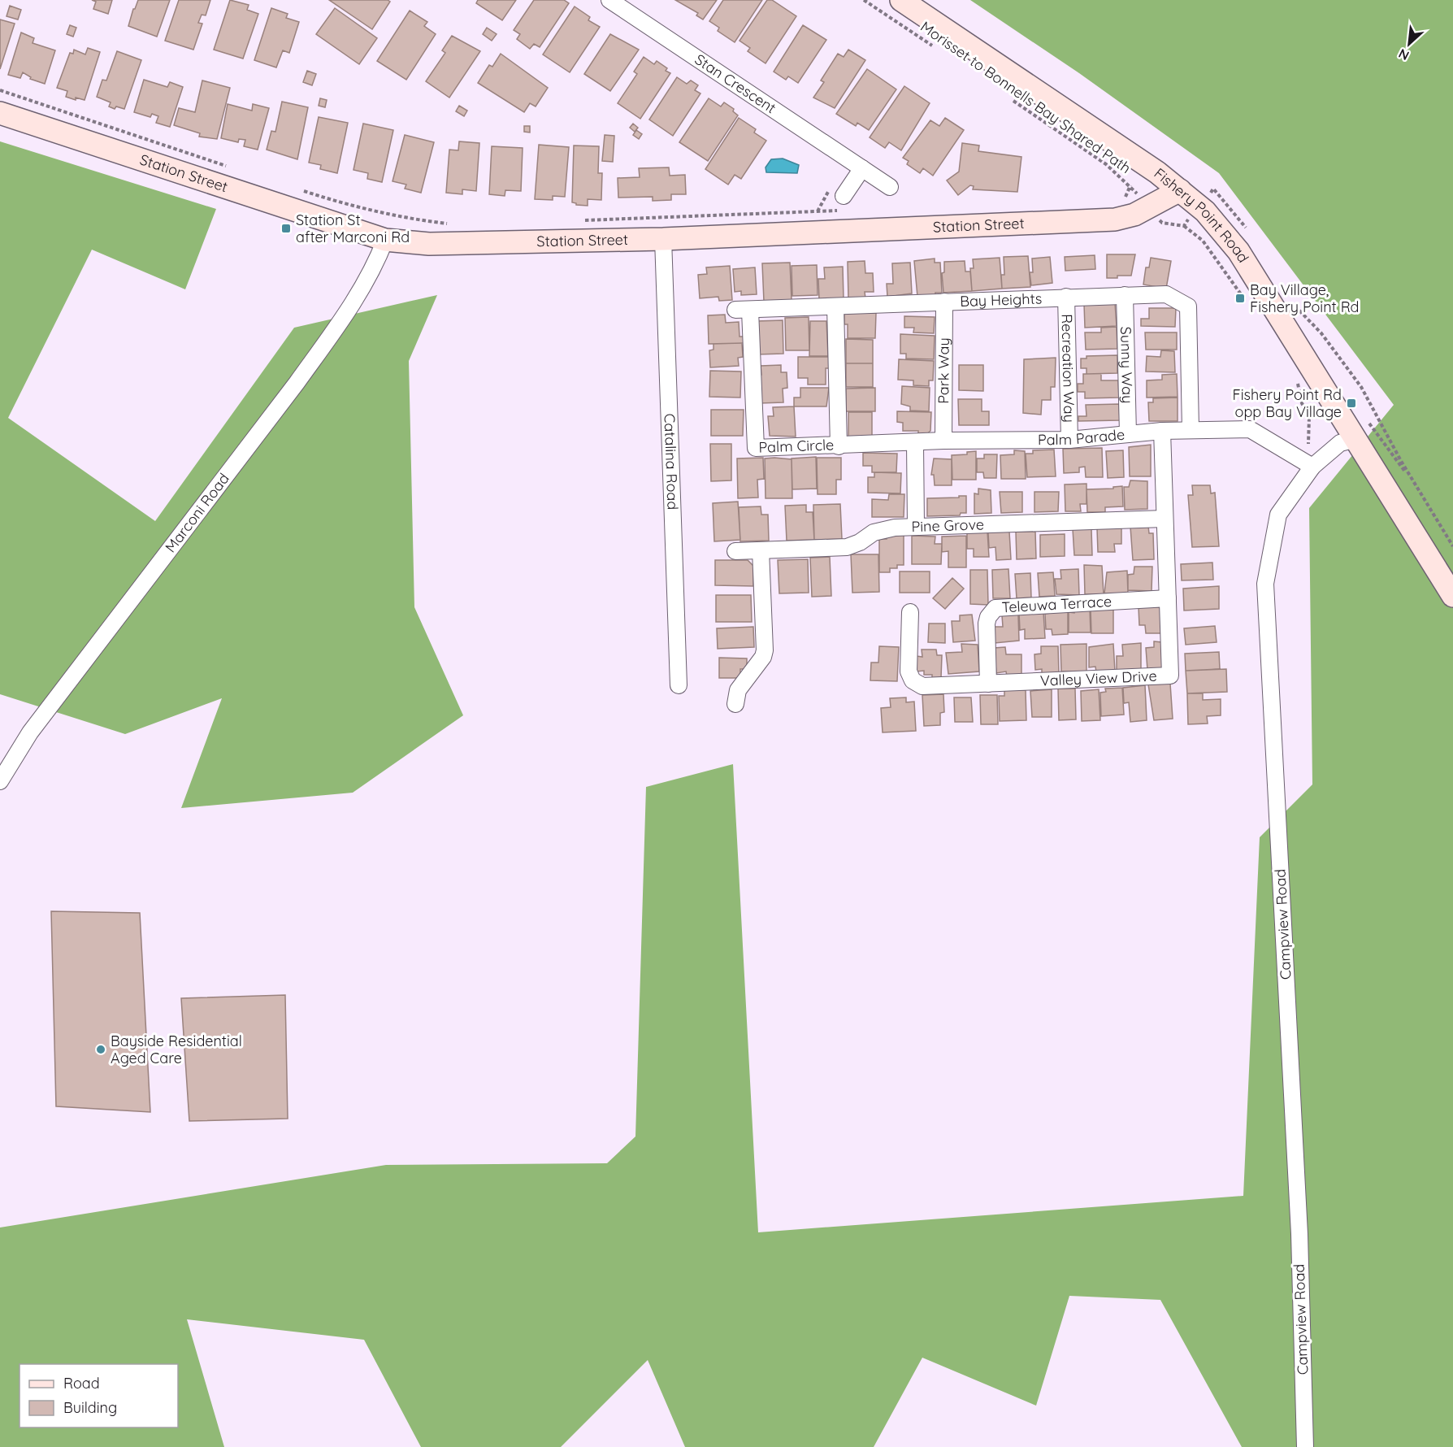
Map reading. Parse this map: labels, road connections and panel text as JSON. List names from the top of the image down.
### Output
{
  "streets": {
    "street": [
      "Stan Crescent",
      "Station Street",
      "Fishery Point Road",
      "Bay Heights",
      "Sunny Way",
      "Recreation Way",
      "Park Way",
      "Palm Parade",
      "Palm Circle",
      "Catalina Road",
      "Marconi Road",
      "Pine Grove",
      "Teleuwa Terrace",
      "Valley View Drive",
      "Campview Road"
    ],
    "path": ["Morisset to Bonnells Bay Shared Path"]
  },
  "crossings": [
    ["Morisset to Bonnells Bay Shared Path", "Station Street"],
    ["Station Street", "Fishery Point Road"],
    ["Station Street", "Catalina Road"],
    ["Station Street", "Marconi Road"],
    ["Fishery Point Road", "Campview Road"],
    ["Bay Heights", "Sunny Way"],
    ["Bay Heights", "Recreation Way"],
    ["Bay Heights", "Park Way"],
    ["Bay Heights", "Palm Parade"],
    ["Bay Heights", "Palm Circle"],
    ["Sunny Way", "Palm Parade"],
    ["Recreation Way", "Palm Parade"],
    ["Park Way", "Palm Parade"],
    ["Palm Parade", "Palm Circle"],
    ["Palm Parade", "Valley View Drive"],
    ["Palm Parade", "Campview Road"],
    ["Pine Grove", "Valley View Drive"],
    ["Teleuwa Terrace", "Valley View Drive"]
  ],
  "places": {
    "transit": ["Station St after Marconi Rd", "Bay Village, Fishery Point Rd", "Fishery Point Rd opp Bay Village"],
    "other": ["Bayside Residential Aged Care"]
  },
  "legend": ["Road", "Building"],
  "north": "bottom left"
}
